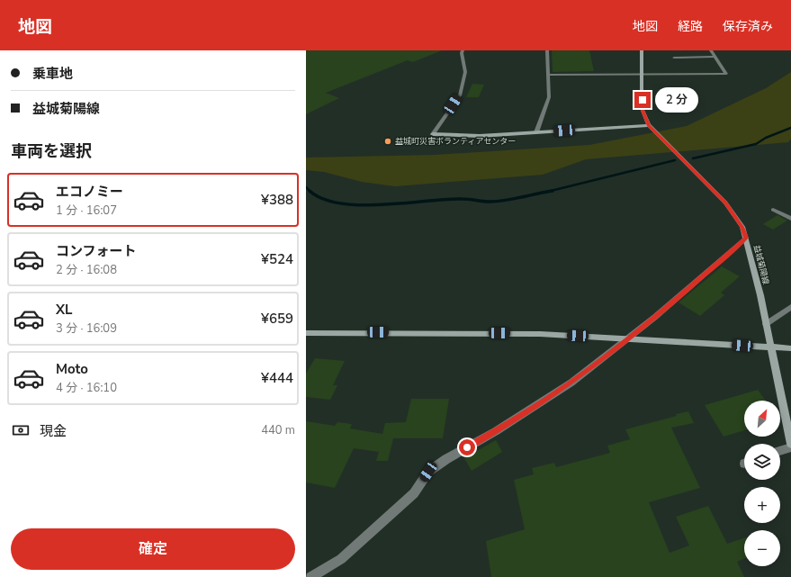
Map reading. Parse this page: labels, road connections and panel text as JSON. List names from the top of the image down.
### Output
{
  "streets": {
    "street": ["益城菊陽線"]
  },
  "places": ["益城町災害ボランティアセンター"],
  "north": "top right",
  "page": {
    "header": "地図",
    "nav": ["地図", "経路", "保存済み"],
    "banner": ["乗車地", "益城菊陽線"],
    "bubble": "2 分",
    "heading": "車両を選択",
    "list": [
      {
        "name": "エコノミー",
        "note": "1 分 · 16:07",
        "value": "¥388"
      },
      {
        "name": "コンフォート",
        "note": "2 分 · 16:08",
        "value": "¥524"
      },
      {
        "name": "XL",
        "note": "3 分 · 16:09",
        "value": "¥659"
      },
      {
        "name": "Moto",
        "note": "4 分 · 16:10",
        "value": "¥444"
      }
    ],
    "map_buttons": ["+", "−"],
    "pay": ["現金", "440 m"],
    "buttons": "確定"
  }
}
